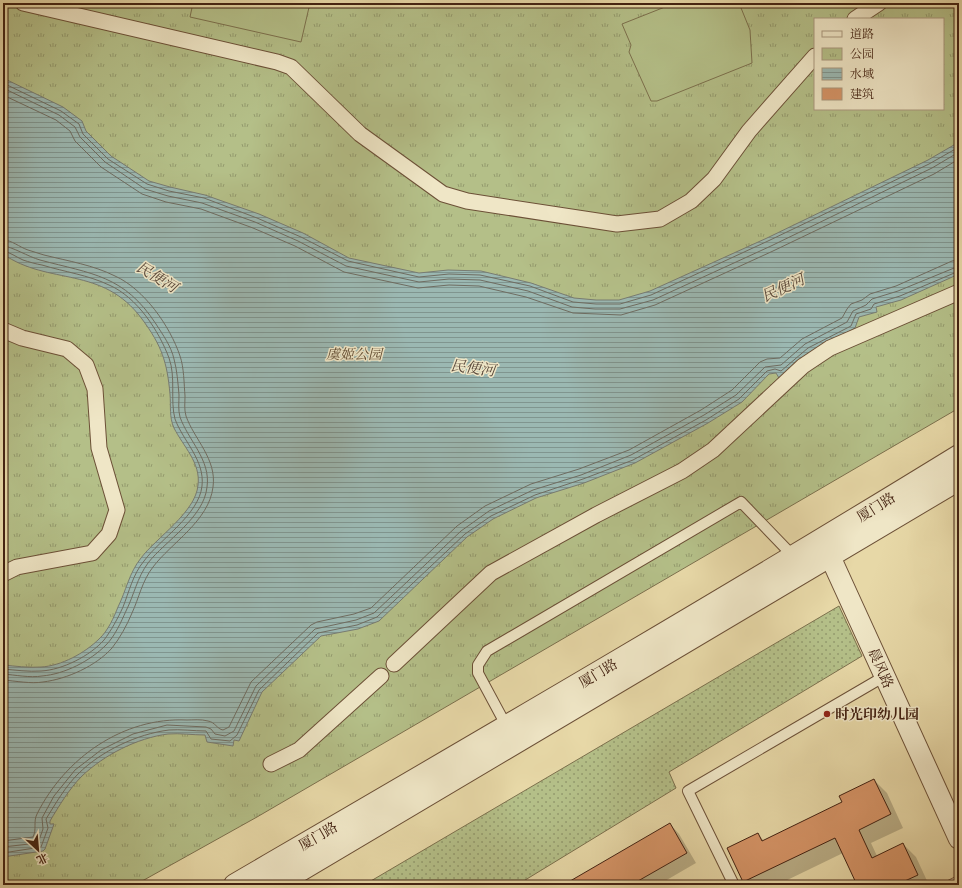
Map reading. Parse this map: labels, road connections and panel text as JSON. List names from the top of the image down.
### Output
{
  "streets": {
    "street": ["厦门路", "晨风路"]
  },
  "crossings": [
    ["厦门路", "晨风路"]
  ],
  "water": ["民便河"],
  "parks": ["虞姬公园"],
  "places": ["时光印幼儿园"],
  "legend": [
    "道路",
    "公园",
    "水域",
    "建筑"
  ],
  "north": "bottom right"
}
